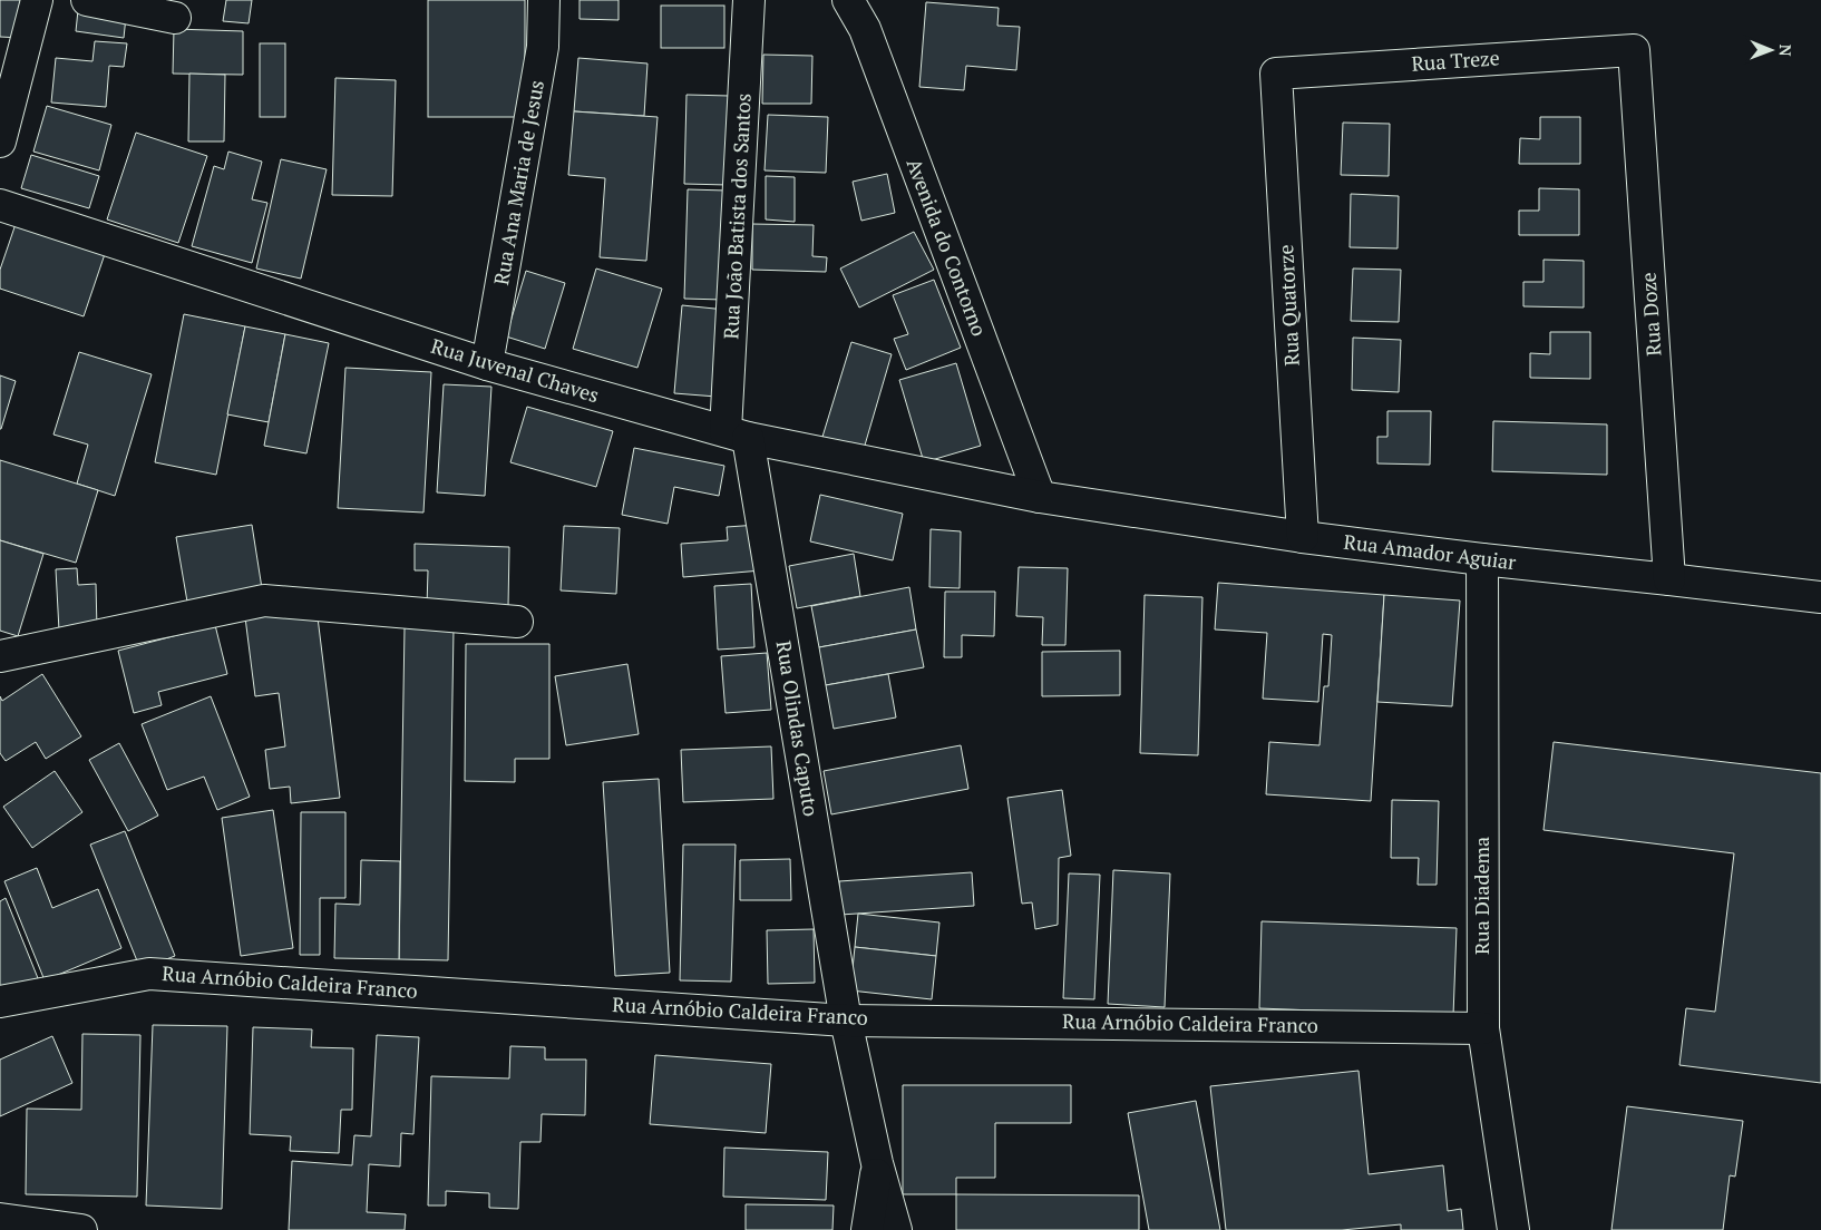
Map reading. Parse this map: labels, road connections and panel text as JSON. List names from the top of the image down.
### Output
{
  "streets": {
    "street": [
      "Rua Treze",
      "Rua Ana Maria de Jesus",
      "Rua João Batista dos Santos",
      "Avenida do Contorno",
      "Rua Quatorze",
      "Rua Doze",
      "Rua Juvenal Chaves",
      "Rua Amador Aguiar",
      "Rua Olindas Caputo",
      "Rua Diadema",
      "Rua Arnóbio Caldeira Franco"
    ]
  },
  "crossings": [
    ["Rua Treze", "Rua Quatorze"],
    ["Rua Treze", "Rua Doze"],
    ["Rua Ana Maria de Jesus", "Rua Juvenal Chaves"],
    ["Rua João Batista dos Santos", "Rua Juvenal Chaves"],
    ["Rua João Batista dos Santos", "Rua Olindas Caputo"],
    ["Avenida do Contorno", "Rua Juvenal Chaves"],
    ["Avenida do Contorno", "Rua Amador Aguiar"],
    ["Rua Quatorze", "Rua Amador Aguiar"],
    ["Rua Doze", "Rua Amador Aguiar"],
    ["Rua Juvenal Chaves", "Rua Amador Aguiar"],
    ["Rua Juvenal Chaves", "Rua Olindas Caputo"],
    ["Rua Amador Aguiar", "Rua Diadema"],
    ["Rua Olindas Caputo", "Rua Arnóbio Caldeira Franco"],
    ["Rua Diadema", "Rua Arnóbio Caldeira Franco"]
  ],
  "north": "right"
}
